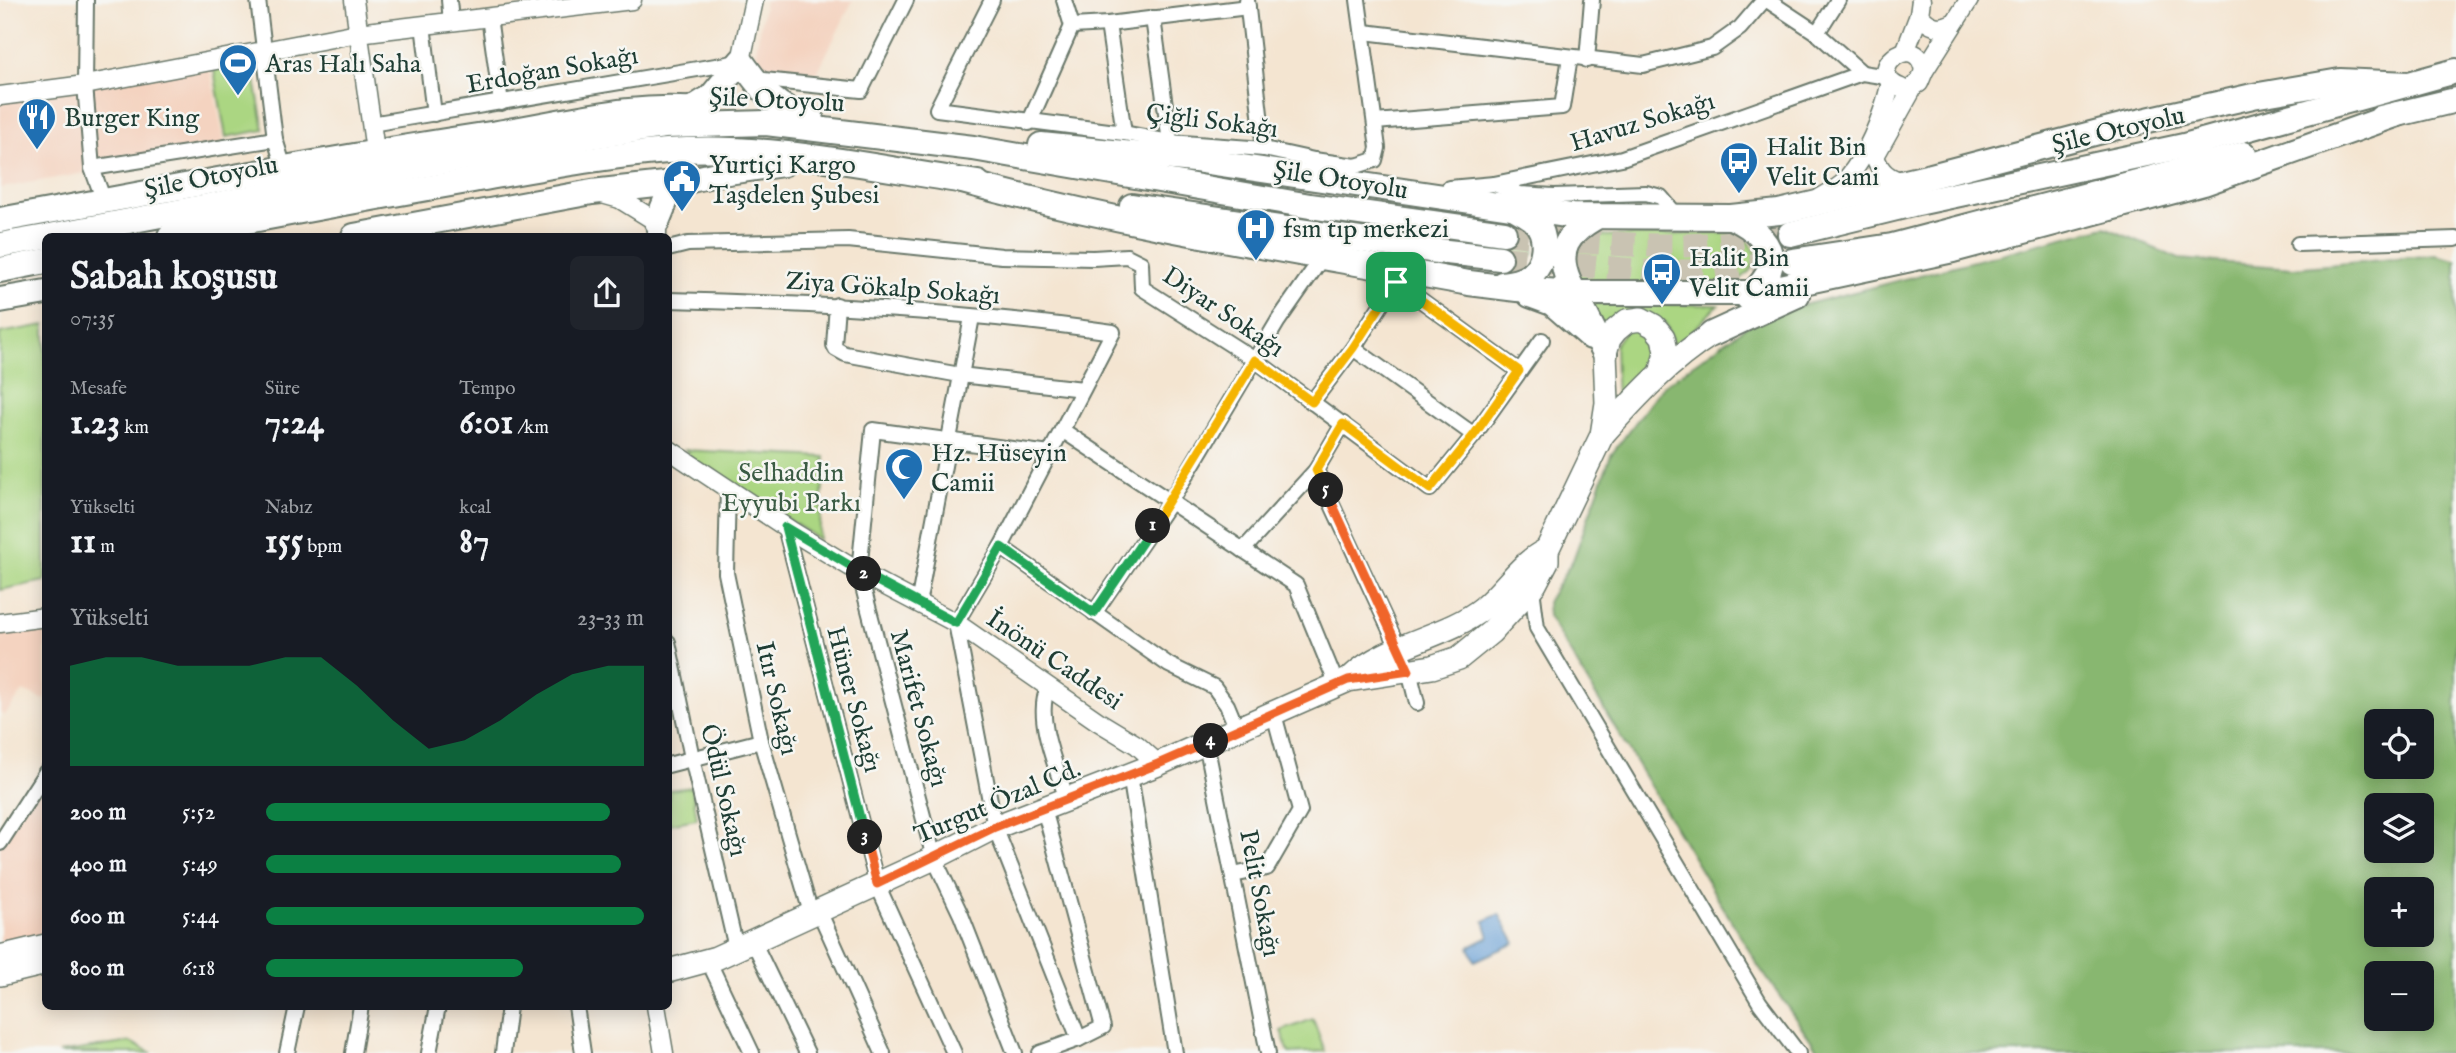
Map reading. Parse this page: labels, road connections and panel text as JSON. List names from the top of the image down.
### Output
{
  "streets": {
    "highway": ["Şile Otoyolu"],
    "main road": ["Turgut Özal Cd."],
    "street": [
      "Erdoğan Sokağı",
      "Çiğli Sokağı",
      "Havuz Sokağı",
      "Ziya Gökalp Sokağı",
      "Diyar Sokağı",
      "İnönü Caddesi",
      "Itır Sokağı",
      "Hüner Sokağı",
      "Marifet Sokağı",
      "Ödül Sokağı",
      "Pelit Sokağı"
    ]
  },
  "crossings": [
    ["Çiğli Sokağı", "Havuz Sokağı"],
    ["İnönü Caddesi", "Itır Sokağı"],
    ["İnönü Caddesi", "Hüner Sokağı"],
    ["İnönü Caddesi", "Marifet Sokağı"],
    ["İnönü Caddesi", "Turgut Özal Cd."],
    ["Itır Sokağı", "Turgut Özal Cd."],
    ["Hüner Sokağı", "Turgut Özal Cd."],
    ["Marifet Sokağı", "Turgut Özal Cd."],
    ["Ödül Sokağı", "Turgut Özal Cd."],
    ["Turgut Özal Cd.", "Pelit Sokağı"]
  ],
  "parks": ["Selhaddin Eyyubi Parkı"],
  "places": {
    "sports": ["Aras Halı Saha"],
    "restaurant": ["Burger King"],
    "bus stop": ["Halit Bin Velit Cami", "Halit Bin Velit Camii"],
    "public building": ["Yurtiçi Kargo Taşdelen Şubesi"],
    "hospital": ["fsm tıp merkezi"],
    "mosque": ["Hz. Hüseyin Camii"]
  },
  "page": {
    "heading": ["Sabah koşusu", "07:35"],
    "stats": [
      ["Mesafe", "1.23 km"],
      ["Süre", "7:24"],
      ["Tempo", "6:01 /km"],
      ["Yükselti", "11 m"],
      ["Nabız", "155 bpm"],
      ["kcal", "87"]
    ],
    "pins": [
      "5",
      "1",
      "2",
      "4",
      "3"
    ],
    "chart": ["Yükselti", "23–33 m"],
    "map_buttons": ["+", "−"],
    "list": [
      {
        "name": "200 m",
        "note": "5:52"
      },
      {
        "name": "400 m",
        "note": "5:49"
      },
      {
        "name": "600 m",
        "note": "5:44"
      },
      {
        "name": "800 m",
        "note": "6:18"
      }
    ]
  }
}
